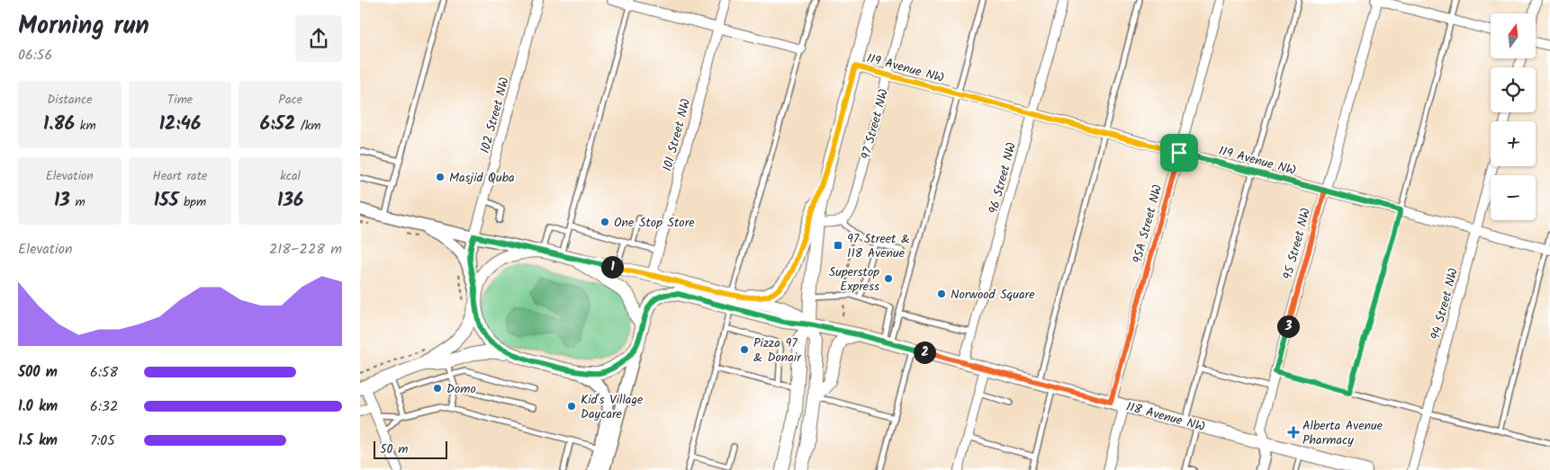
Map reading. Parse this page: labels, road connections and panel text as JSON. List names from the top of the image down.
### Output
{
  "streets": {
    "main road": ["118 Avenue NW"],
    "street": [
      "119 Avenue NW",
      "102 Street NW",
      "97 Street NW",
      "101 Street NW",
      "96 Street NW",
      "95A Street NW",
      "95 Street NW",
      "94 Street NW"
    ]
  },
  "crossings": [
    ["119 Avenue NW", "97 Street NW"],
    ["119 Avenue NW", "96 Street NW"],
    ["119 Avenue NW", "95A Street NW"],
    ["119 Avenue NW", "95 Street NW"],
    ["119 Avenue NW", "94 Street NW"],
    ["102 Street NW", "118 Avenue NW"],
    ["101 Street NW", "118 Avenue NW"],
    ["96 Street NW", "118 Avenue NW"],
    ["95A Street NW", "118 Avenue NW"],
    ["95 Street NW", "118 Avenue NW"]
  ],
  "places": {
    "other": [
      "Masjid Quba",
      "One Stop Store",
      "Superstop Express",
      "Norwood Square",
      "Pizza 97 & Donair",
      "Domo",
      "Kid's Village Daycare"
    ],
    "transit": ["97 Street & 118 Avenue"],
    "health": ["Alberta Avenue Pharmacy"]
  },
  "scale_bar": "50 m",
  "north": "top",
  "page": {
    "heading": ["Morning run", "06:56"],
    "map_buttons": ["+", "−"],
    "stats": [
      ["Distance", "1.86 km"],
      ["Time", "12:46"],
      ["Pace", "6:52 /km"],
      ["Elevation", "13 m"],
      ["Heart rate", "155 bpm"],
      ["kcal", "136"]
    ],
    "chart": ["Elevation", "218–228 m"],
    "pins": ["1", "3", "2"],
    "list": [
      {
        "name": "500 m",
        "note": "6:58"
      },
      {
        "name": "1.0 km",
        "note": "6:32"
      },
      {
        "name": "1.5 km",
        "note": "7:05"
      }
    ],
    "scale": "50 m"
  }
}
